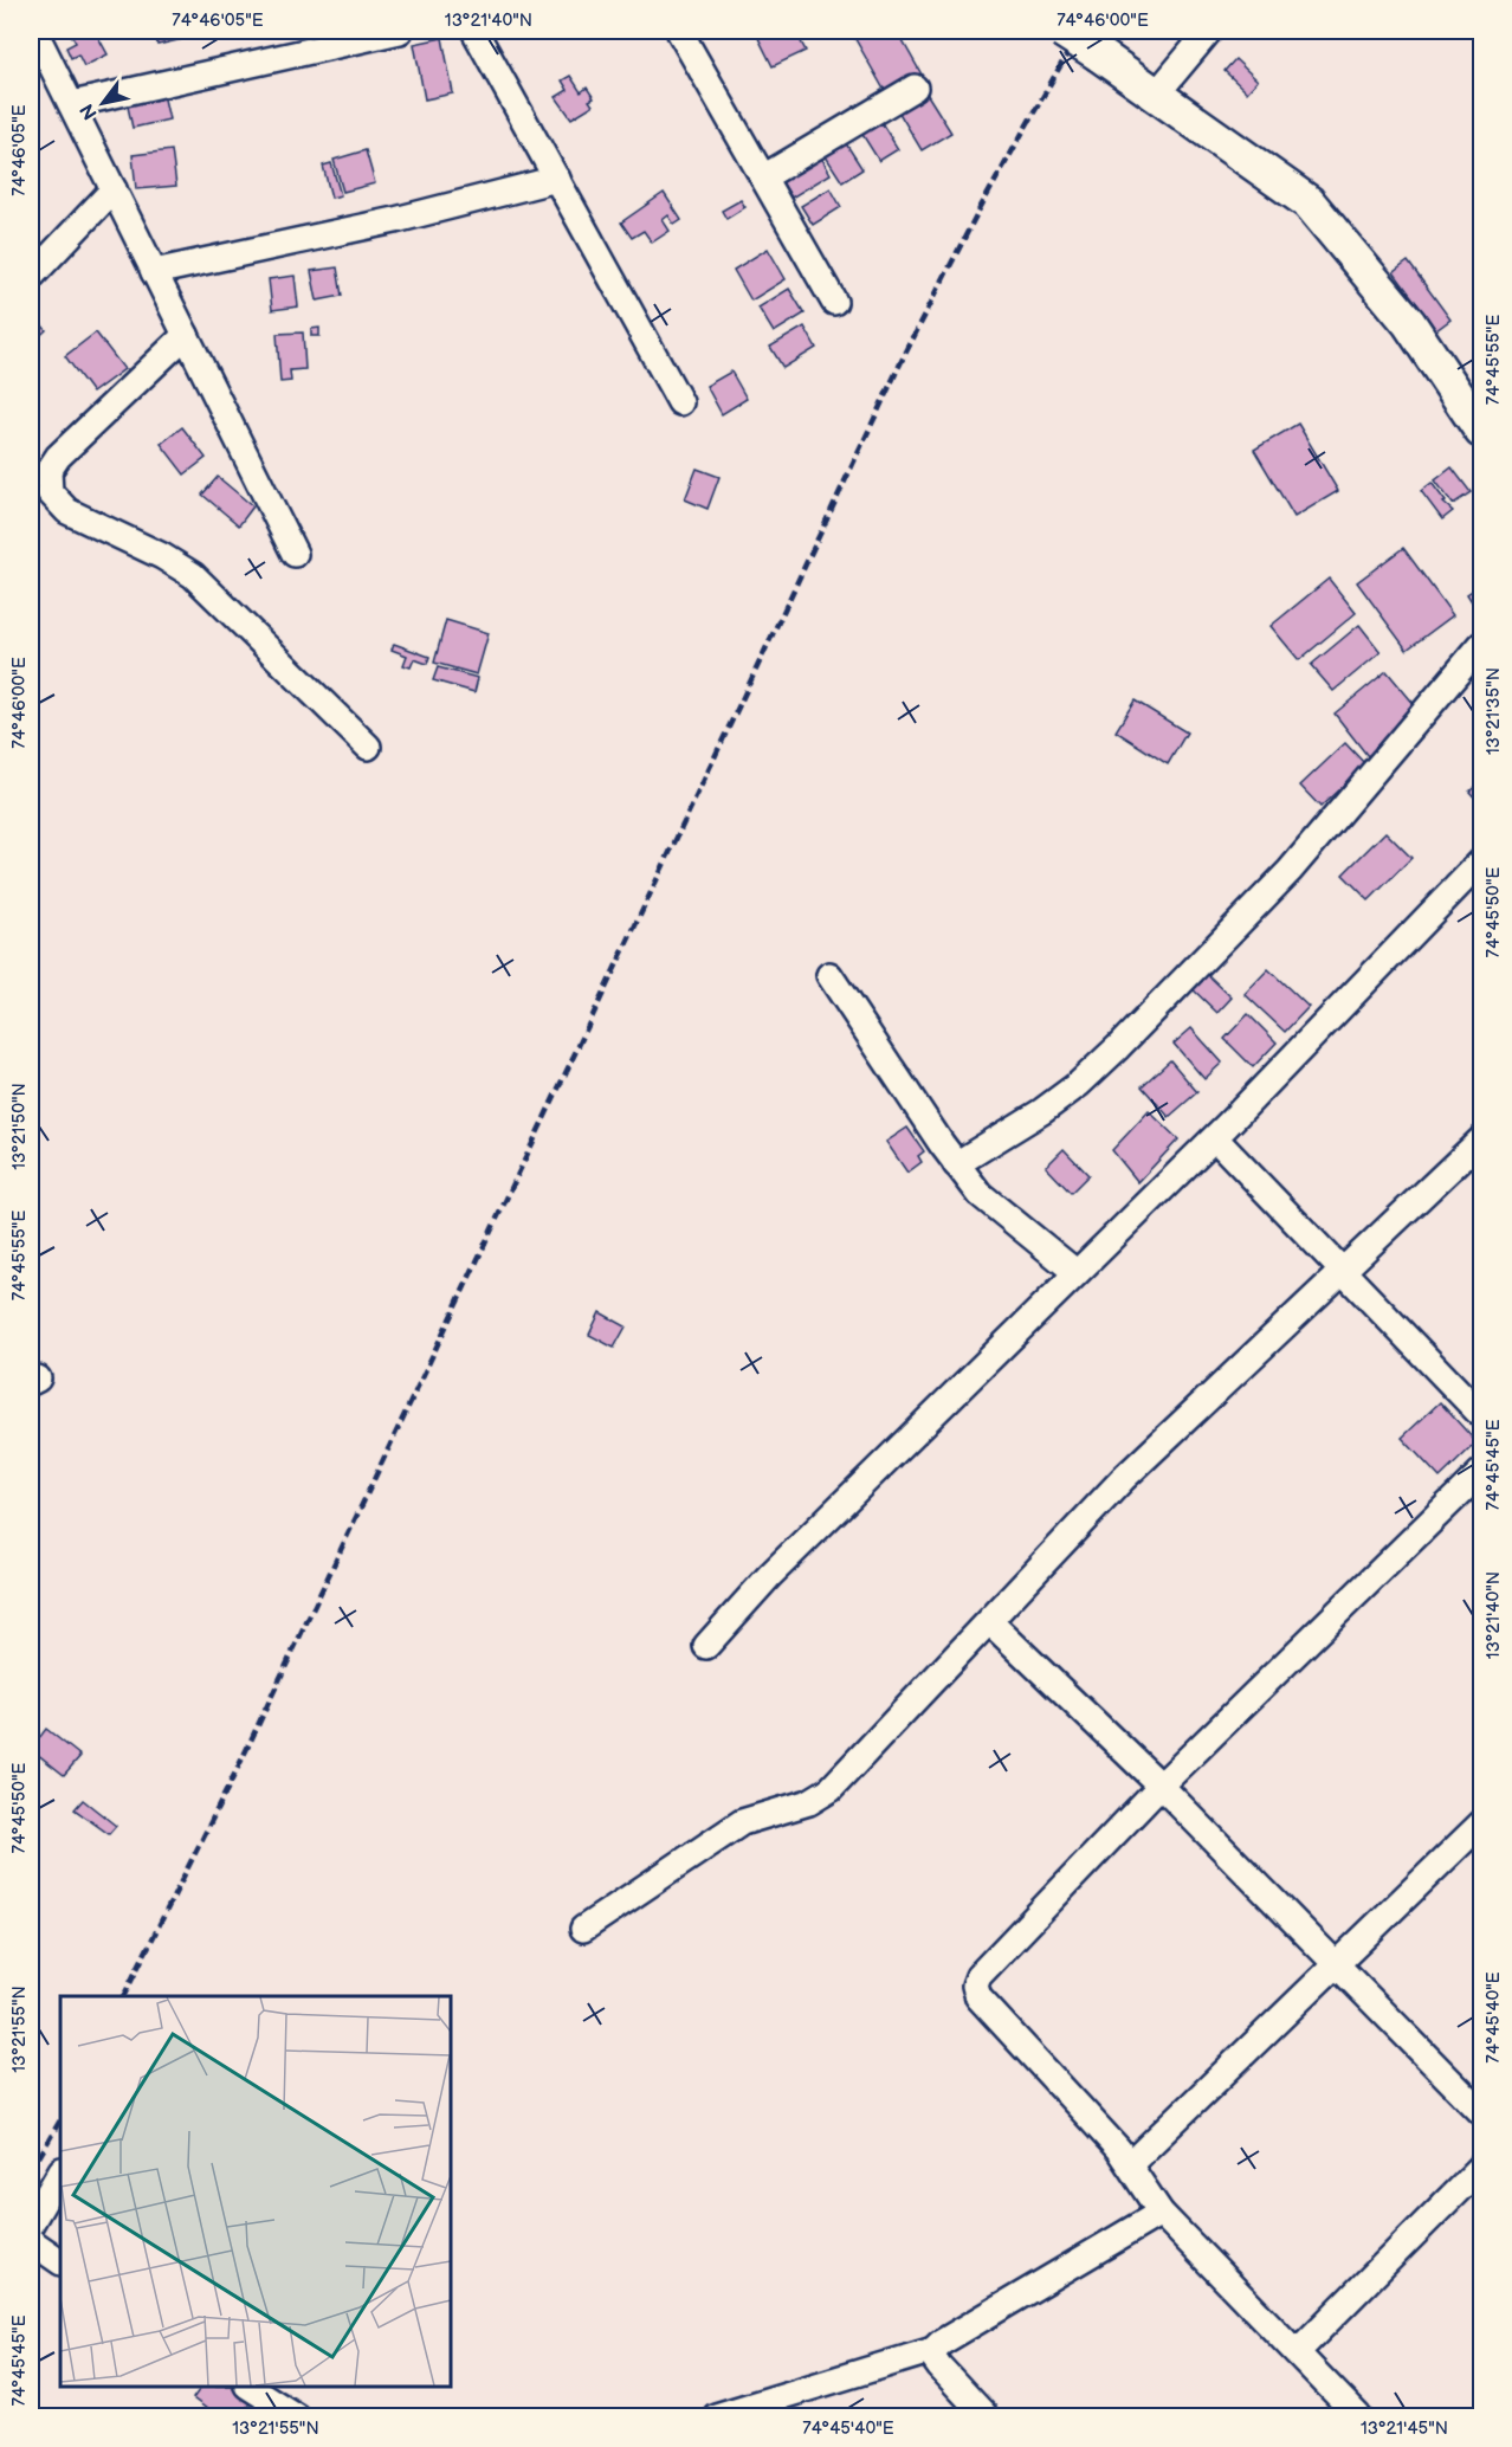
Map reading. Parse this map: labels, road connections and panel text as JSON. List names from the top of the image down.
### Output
{
  "north": "bottom left",
  "coordinates": [
    "74°46'05\"E",
    "13°21'40\"N",
    "74°46'00\"E",
    "74°45'55\"E",
    "13°21'35\"N",
    "74°45'50\"E",
    "13°21'50\"N",
    "74°45'45\"E",
    "74°45'40\"E",
    "13°21'55\"N",
    "13°21'45\"N"
  ]
}
